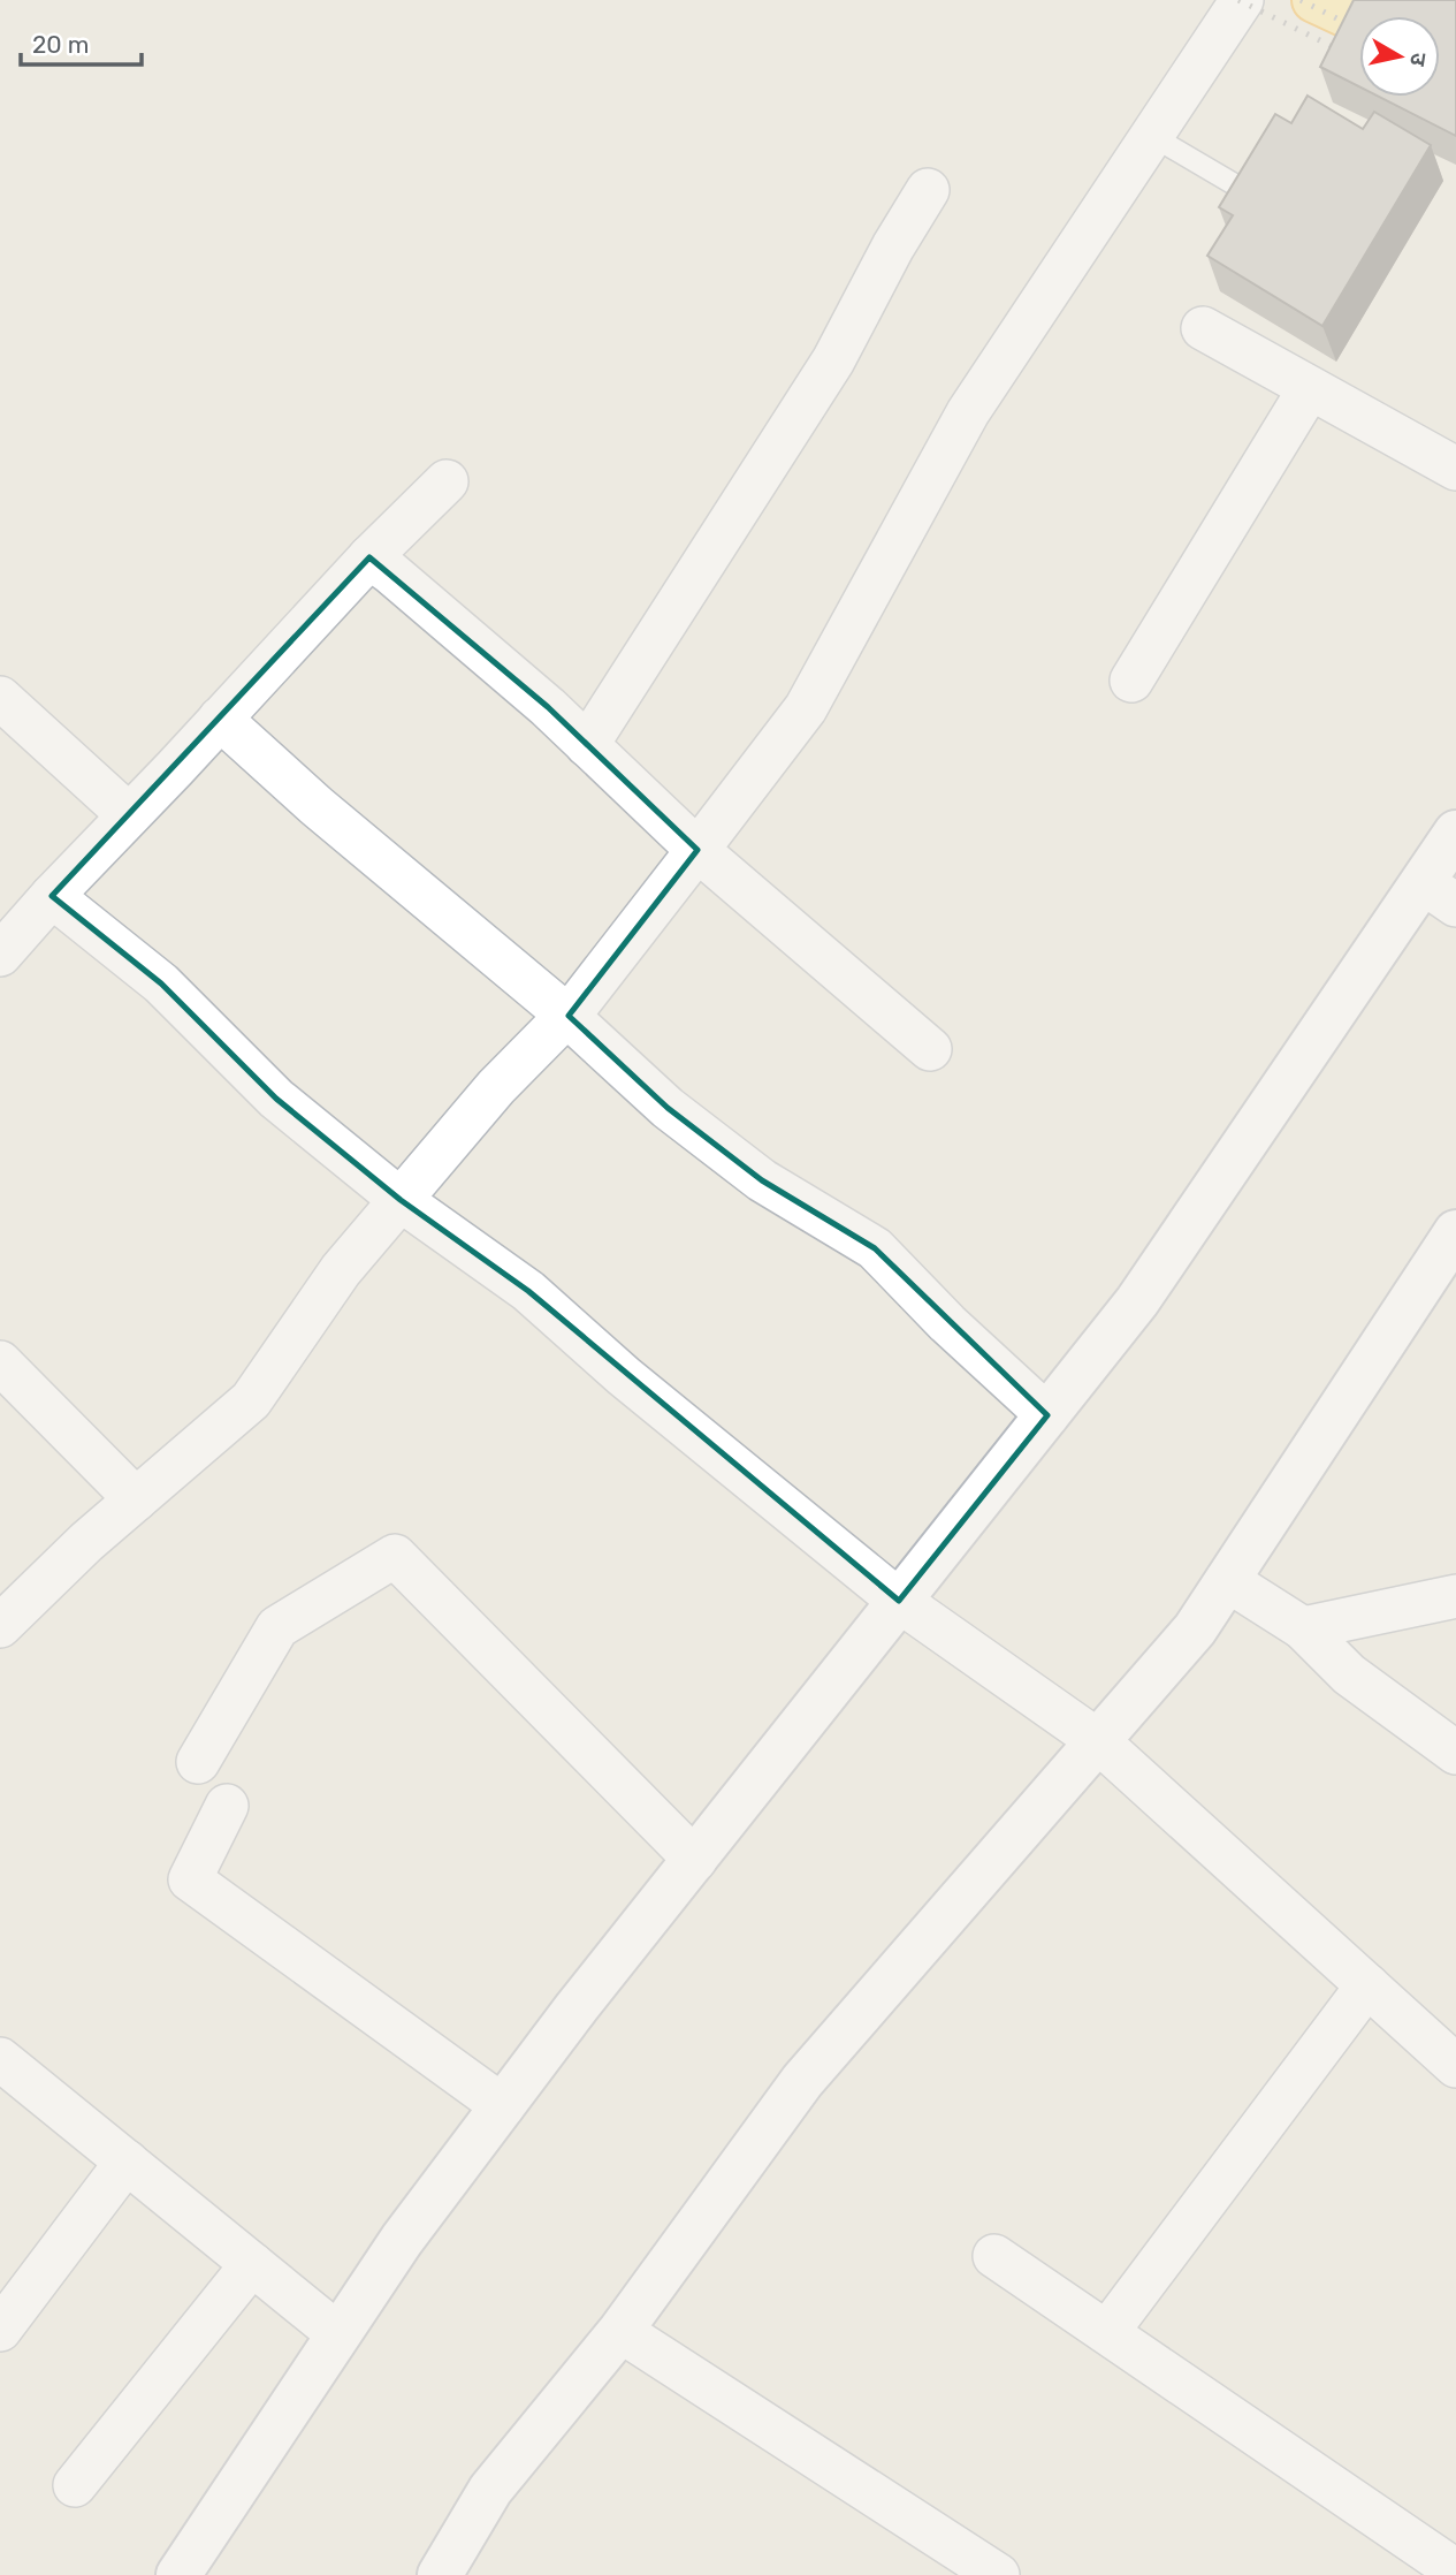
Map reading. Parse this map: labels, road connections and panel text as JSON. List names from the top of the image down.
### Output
{
  "scale_bar": "20 m",
  "north": "right"
}
